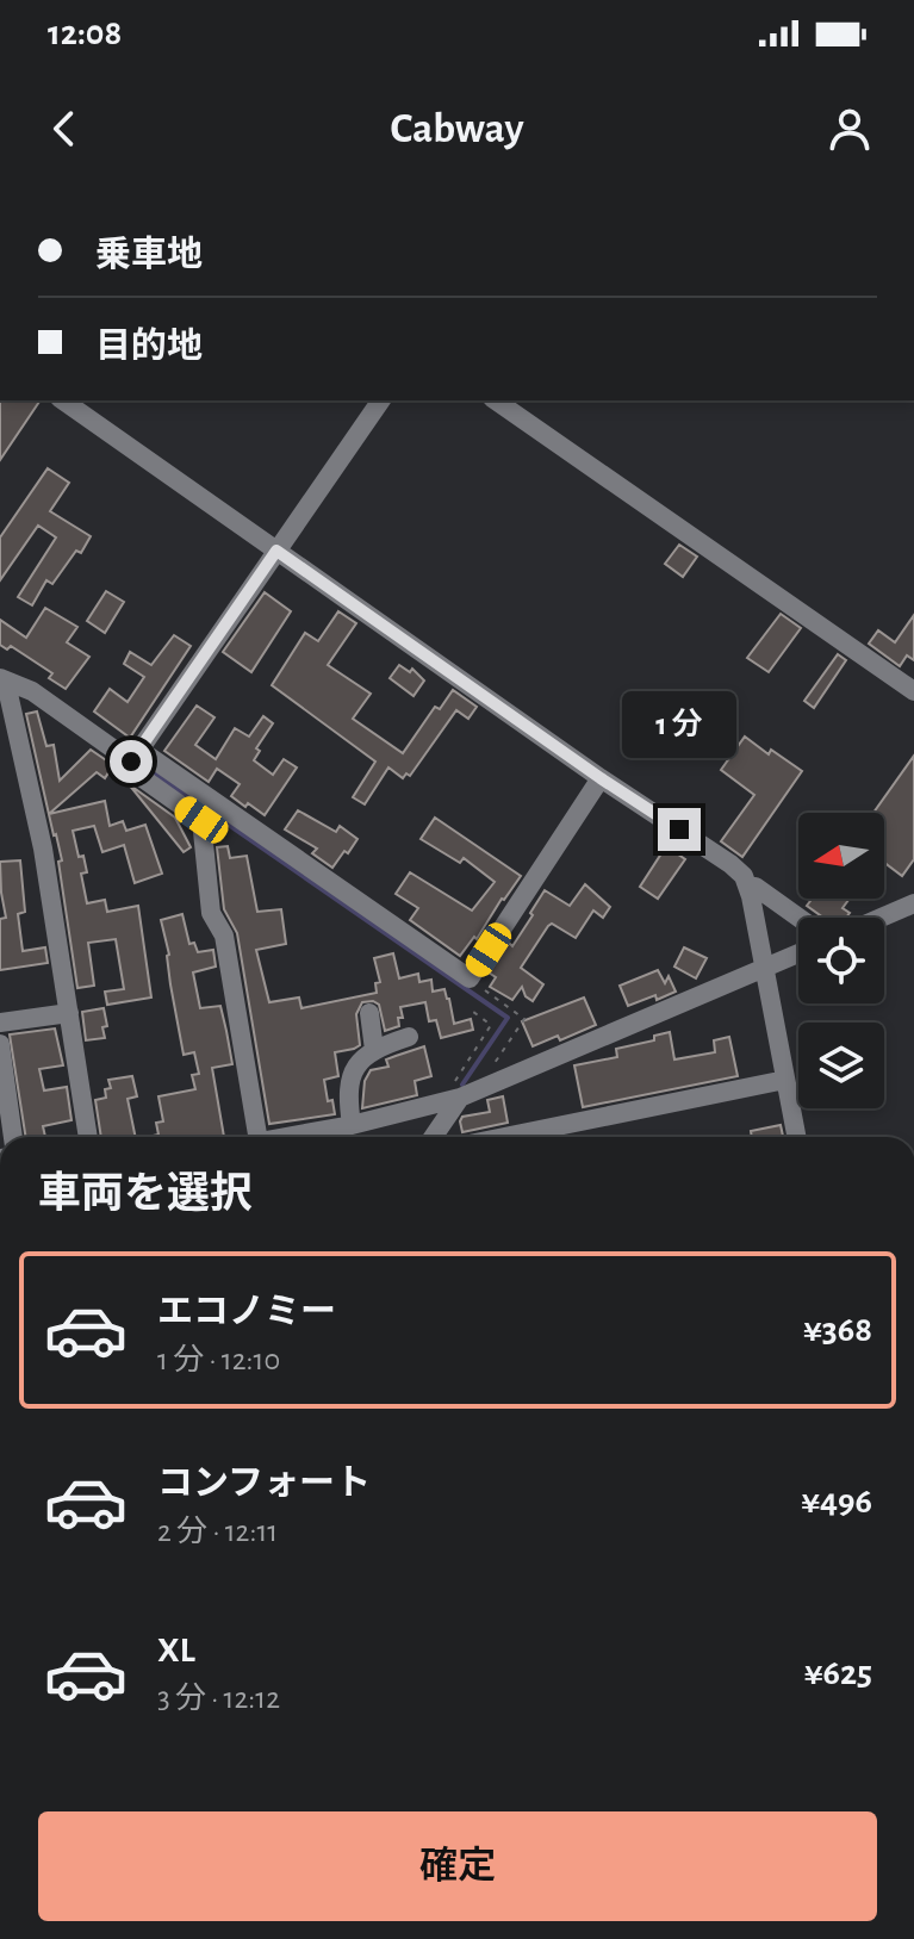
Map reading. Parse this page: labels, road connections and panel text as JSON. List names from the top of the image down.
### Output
{
  "north": "left",
  "page": {
    "status": "12:08",
    "header": "Cabway",
    "banner": ["乗車地", "目的地"],
    "bubble": "1 分",
    "heading": "車両を選択",
    "list": [
      {
        "name": "エコノミー",
        "note": "1 分 · 12:10",
        "value": "¥368"
      },
      {
        "name": "コンフォート",
        "note": "2 分 · 12:11",
        "value": "¥496"
      },
      {
        "name": "XL",
        "note": "3 分 · 12:12",
        "value": "¥625"
      }
    ],
    "buttons": "確定"
  }
}
